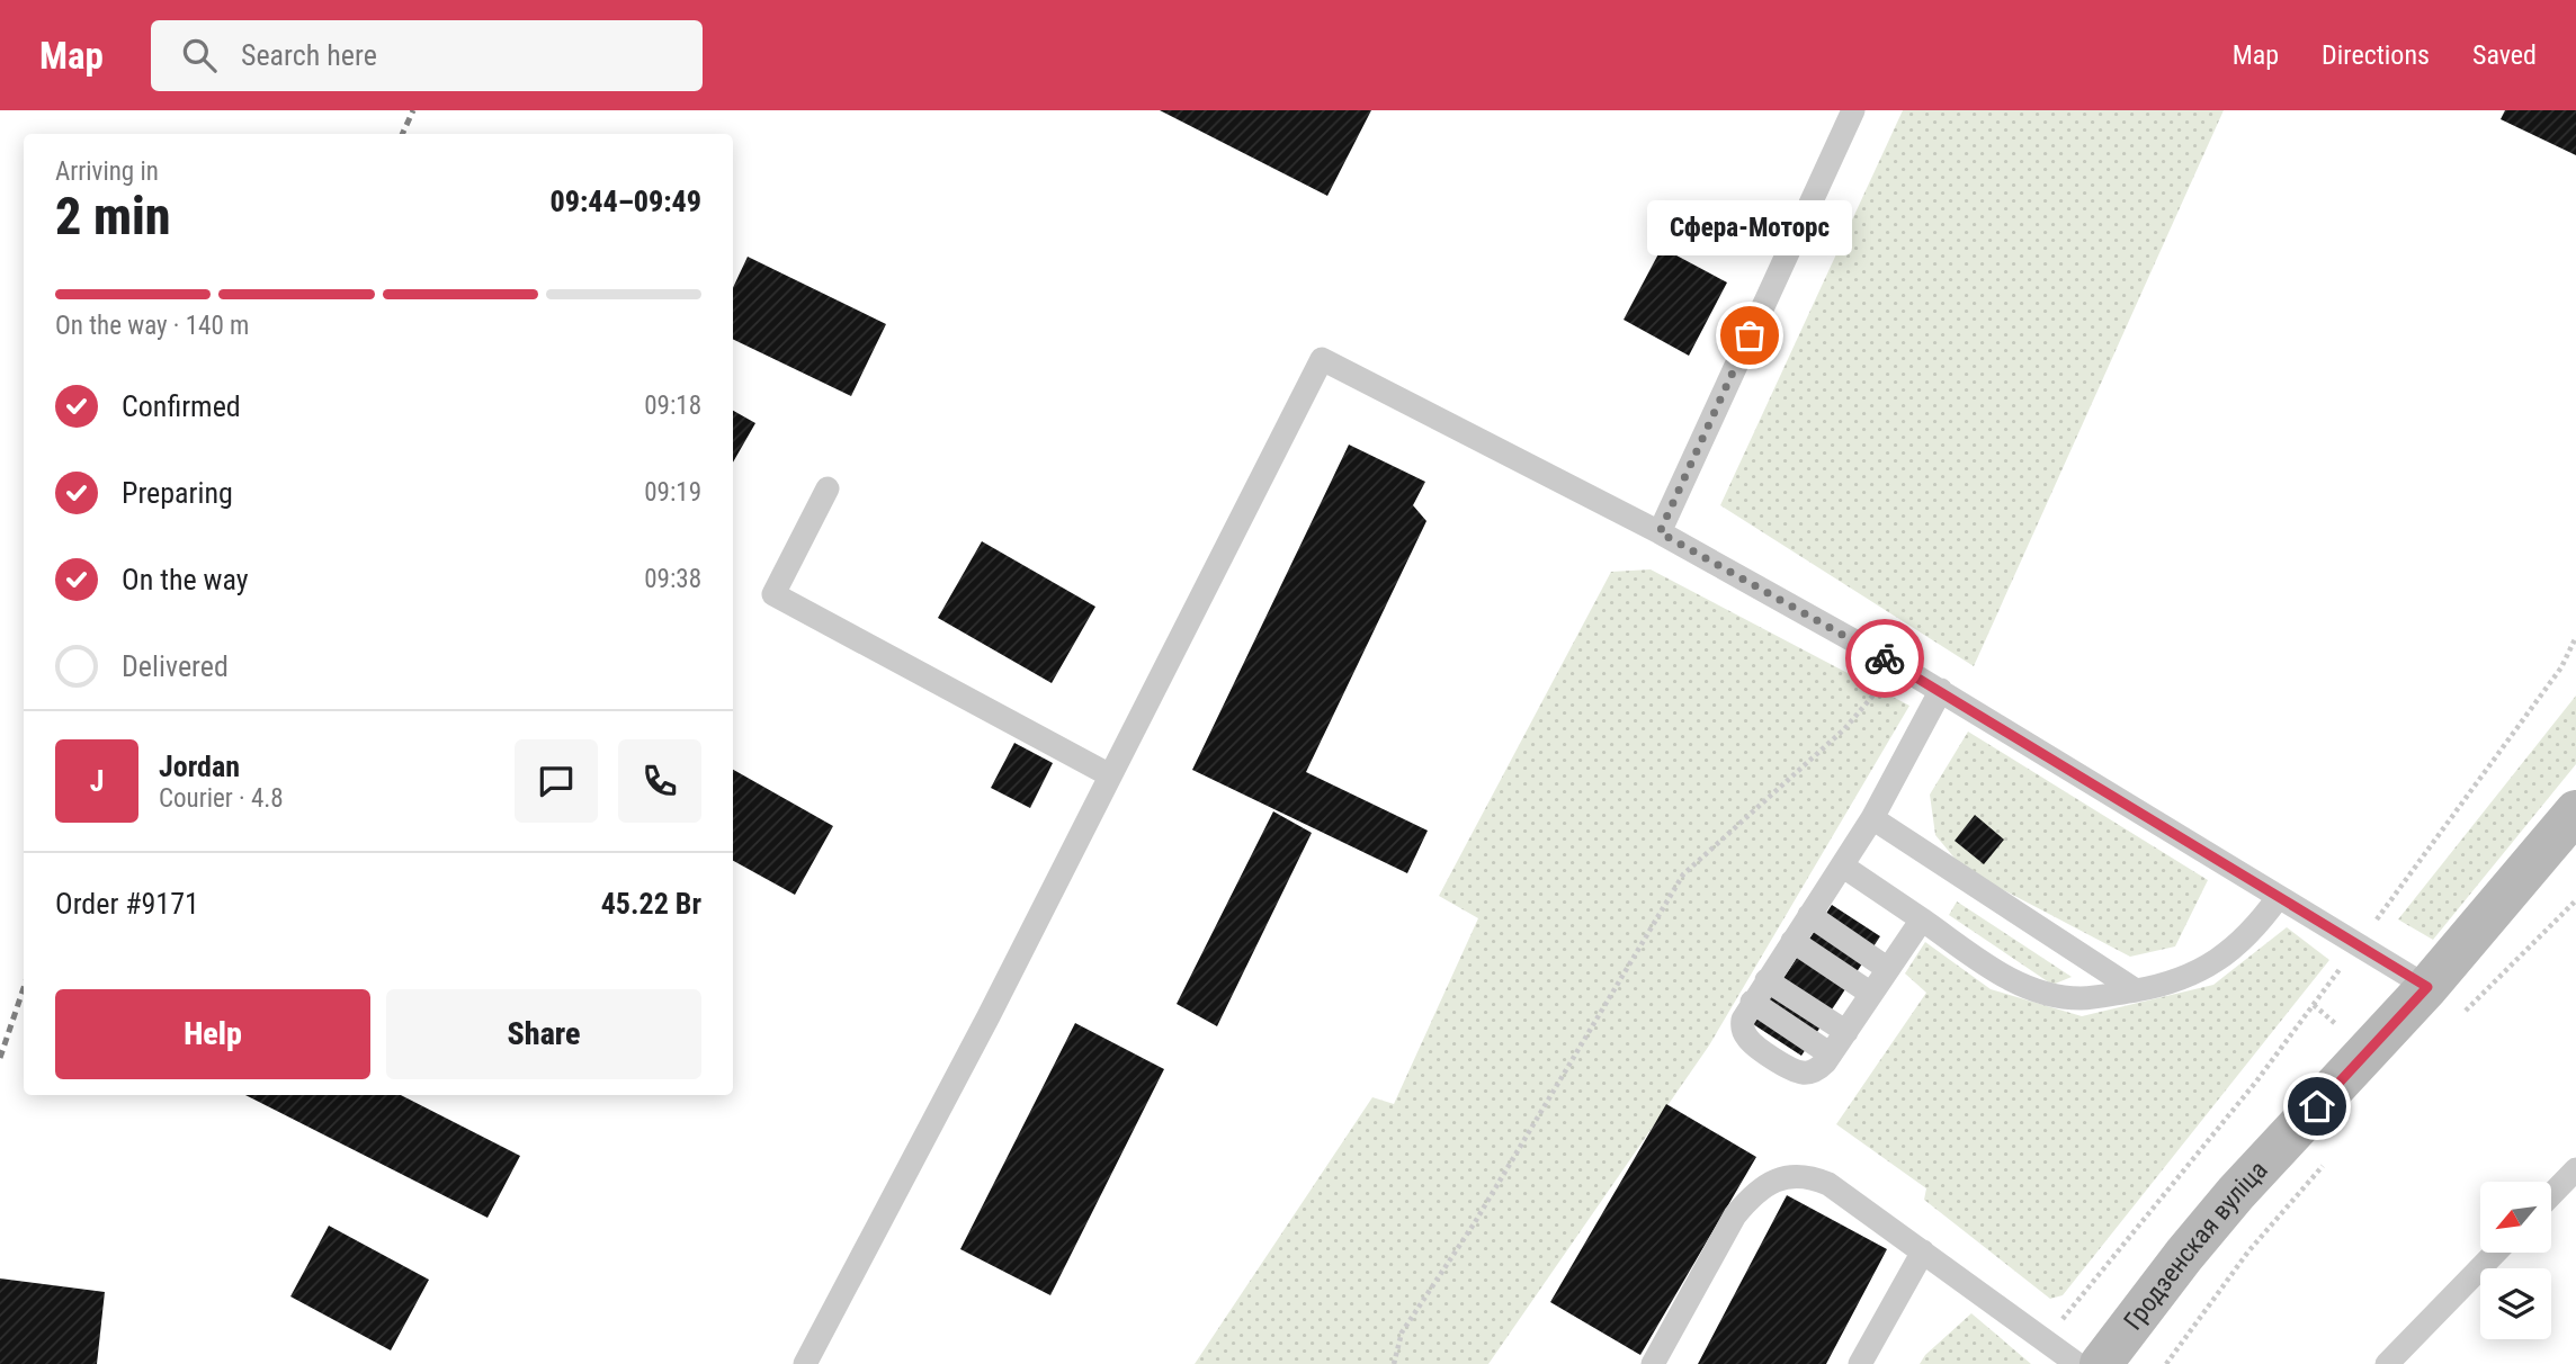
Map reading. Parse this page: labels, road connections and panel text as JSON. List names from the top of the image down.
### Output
{
  "streets": {
    "main road": ["Гродзенская вуліца"]
  },
  "places": ["Сфера-Моторс"],
  "north": "bottom left",
  "page": {
    "header": "Map",
    "search": "Search here",
    "nav": ["Map", "Directions", "Saved"],
    "heading": ["2 min", "Arriving in", "09:44–09:49"],
    "panel": [
      "Jordan",
      "Courier · 4.8",
      "Order #9171",
      "45.22 Br"
    ],
    "bubble": "Сфера-Моторс",
    "bar": "On the way · 140 m",
    "list": [
      ["Confirmed", "09:18"],
      ["Preparing", "09:19"],
      ["On the way", "09:38"],
      "Delivered"
    ],
    "round": "J",
    "buttons": ["Help", "Share"]
  }
}
